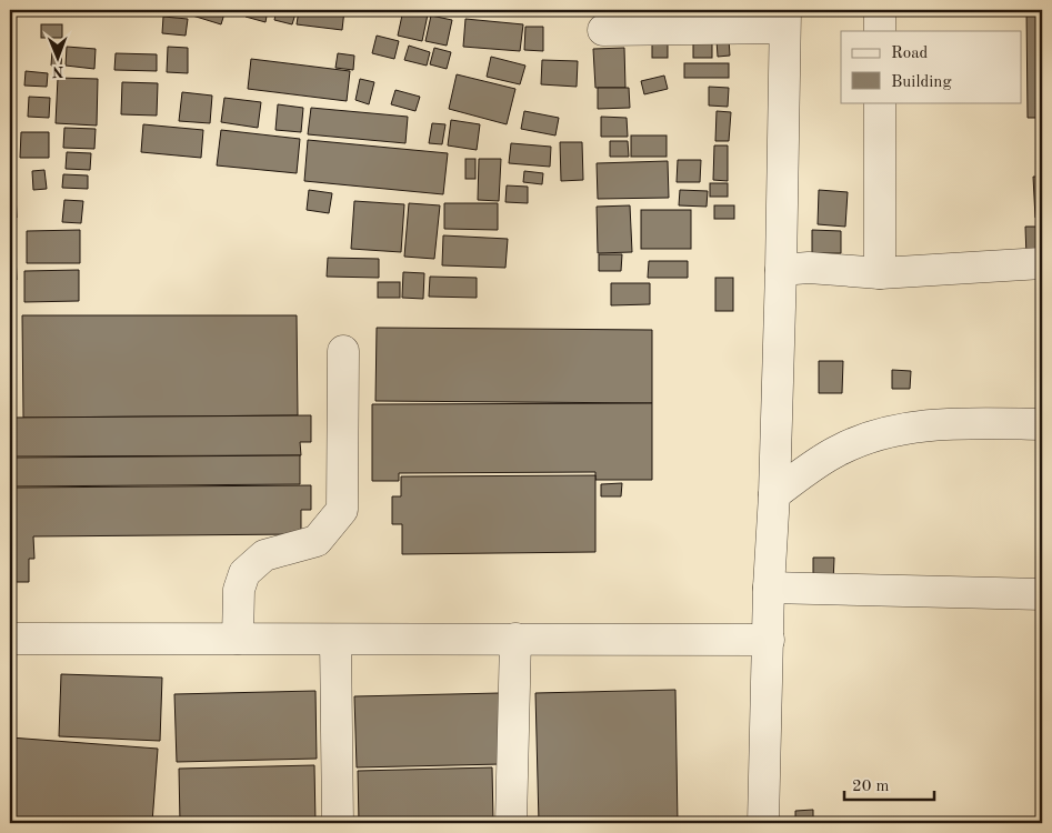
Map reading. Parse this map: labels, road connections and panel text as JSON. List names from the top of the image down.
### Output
{
  "legend": ["Road", "Building"],
  "scale_bar": "20 m",
  "north": "bottom"
}
